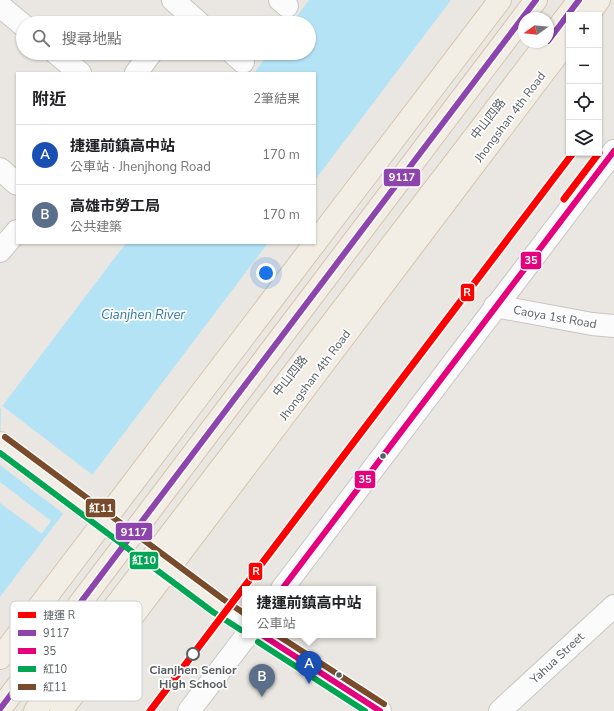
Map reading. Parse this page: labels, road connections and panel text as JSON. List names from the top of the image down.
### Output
{
  "streets": {
    "main road": ["Jhongshan 4th Road", "中山四路"],
    "street": ["Caoya 1st Road", "Yahua Street"]
  },
  "crossings": [
    ["Jhongshan 4th Road", "中山四路"]
  ],
  "water": ["Cianjhen River"],
  "places": ["Cianjhen Senior High School"],
  "lines": [
    "transit line 9117",
    "transit line 35",
    "metro line R",
    "transit line 紅11",
    "transit line 紅10"
  ],
  "legend": [
    "捷運 R",
    "9117",
    "35",
    "紅10",
    "紅11"
  ],
  "north": "left",
  "page": {
    "map_buttons": ["+", "−"],
    "search": "搜尋地點",
    "heading": ["附近", "2筆結果"],
    "list": [
      {
        "mark": "A",
        "name": "捷運前鎮高中站",
        "note": "公車站 · Jhenjhong Road",
        "value": "170 m"
      },
      {
        "mark": "B",
        "name": "高雄市勞工局",
        "note": "公共建築",
        "value": "170 m"
      }
    ],
    "popup": ["捷運前鎮高中站", "公車站"],
    "pins": ["A", "B"]
  }
}
